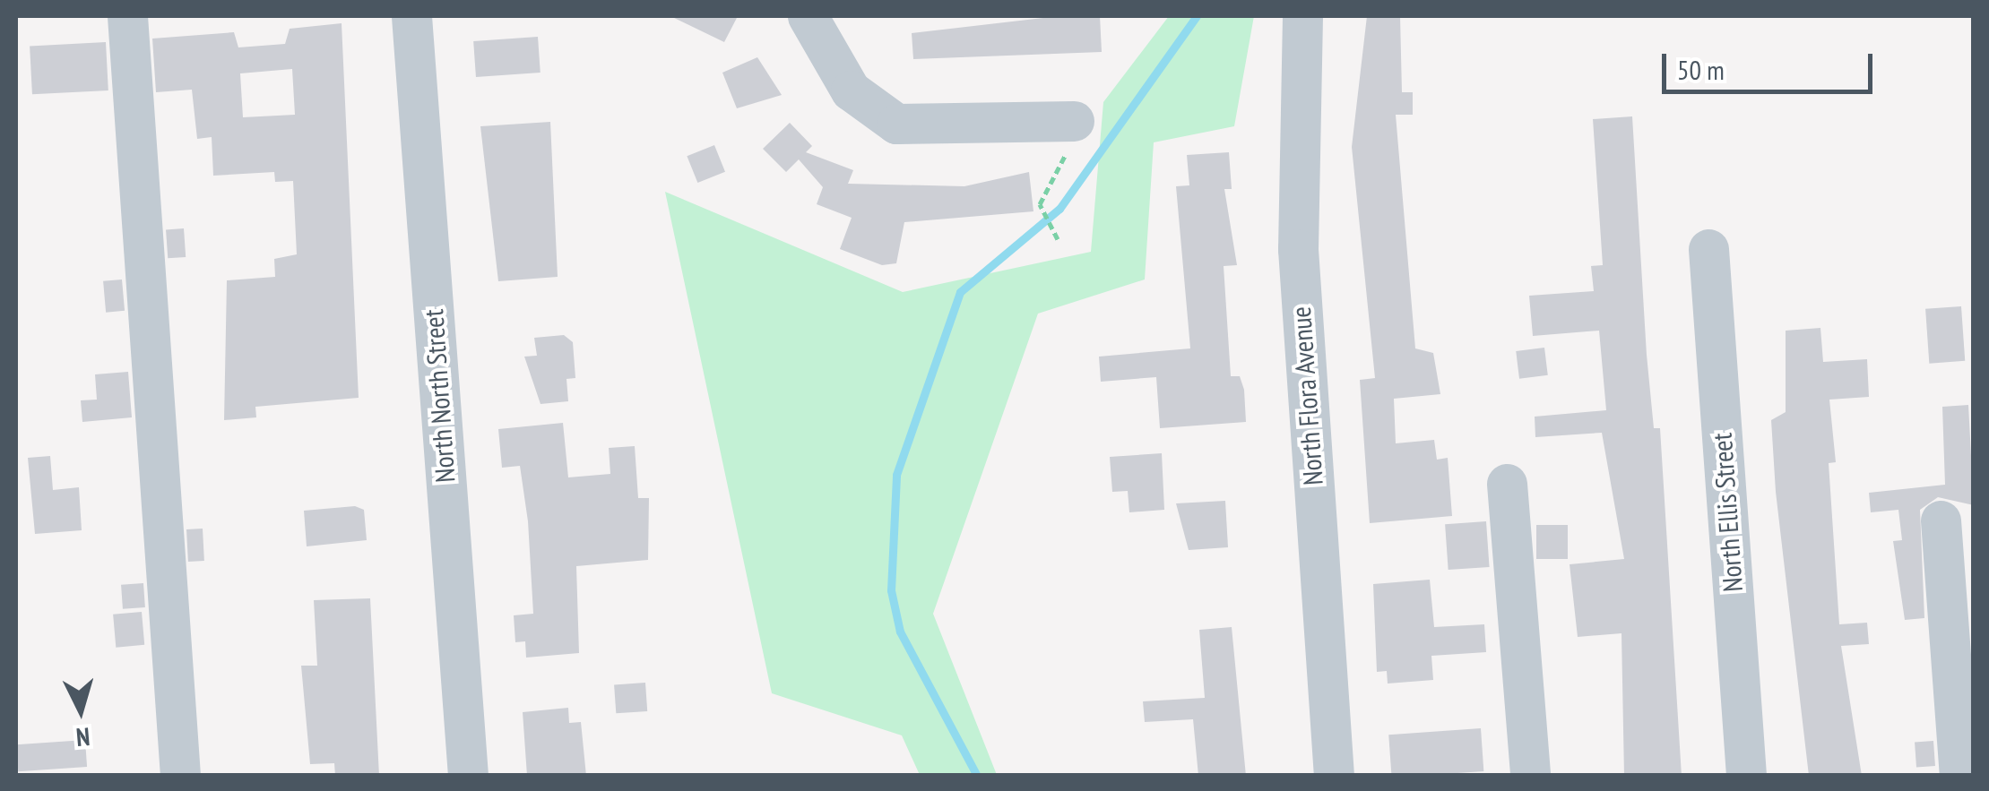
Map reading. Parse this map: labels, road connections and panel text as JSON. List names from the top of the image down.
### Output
{
  "streets": {
    "street": ["North North Street", "North Flora Avenue", "North Ellis Street"]
  },
  "scale_bar": "50 m",
  "north": "bottom"
}
